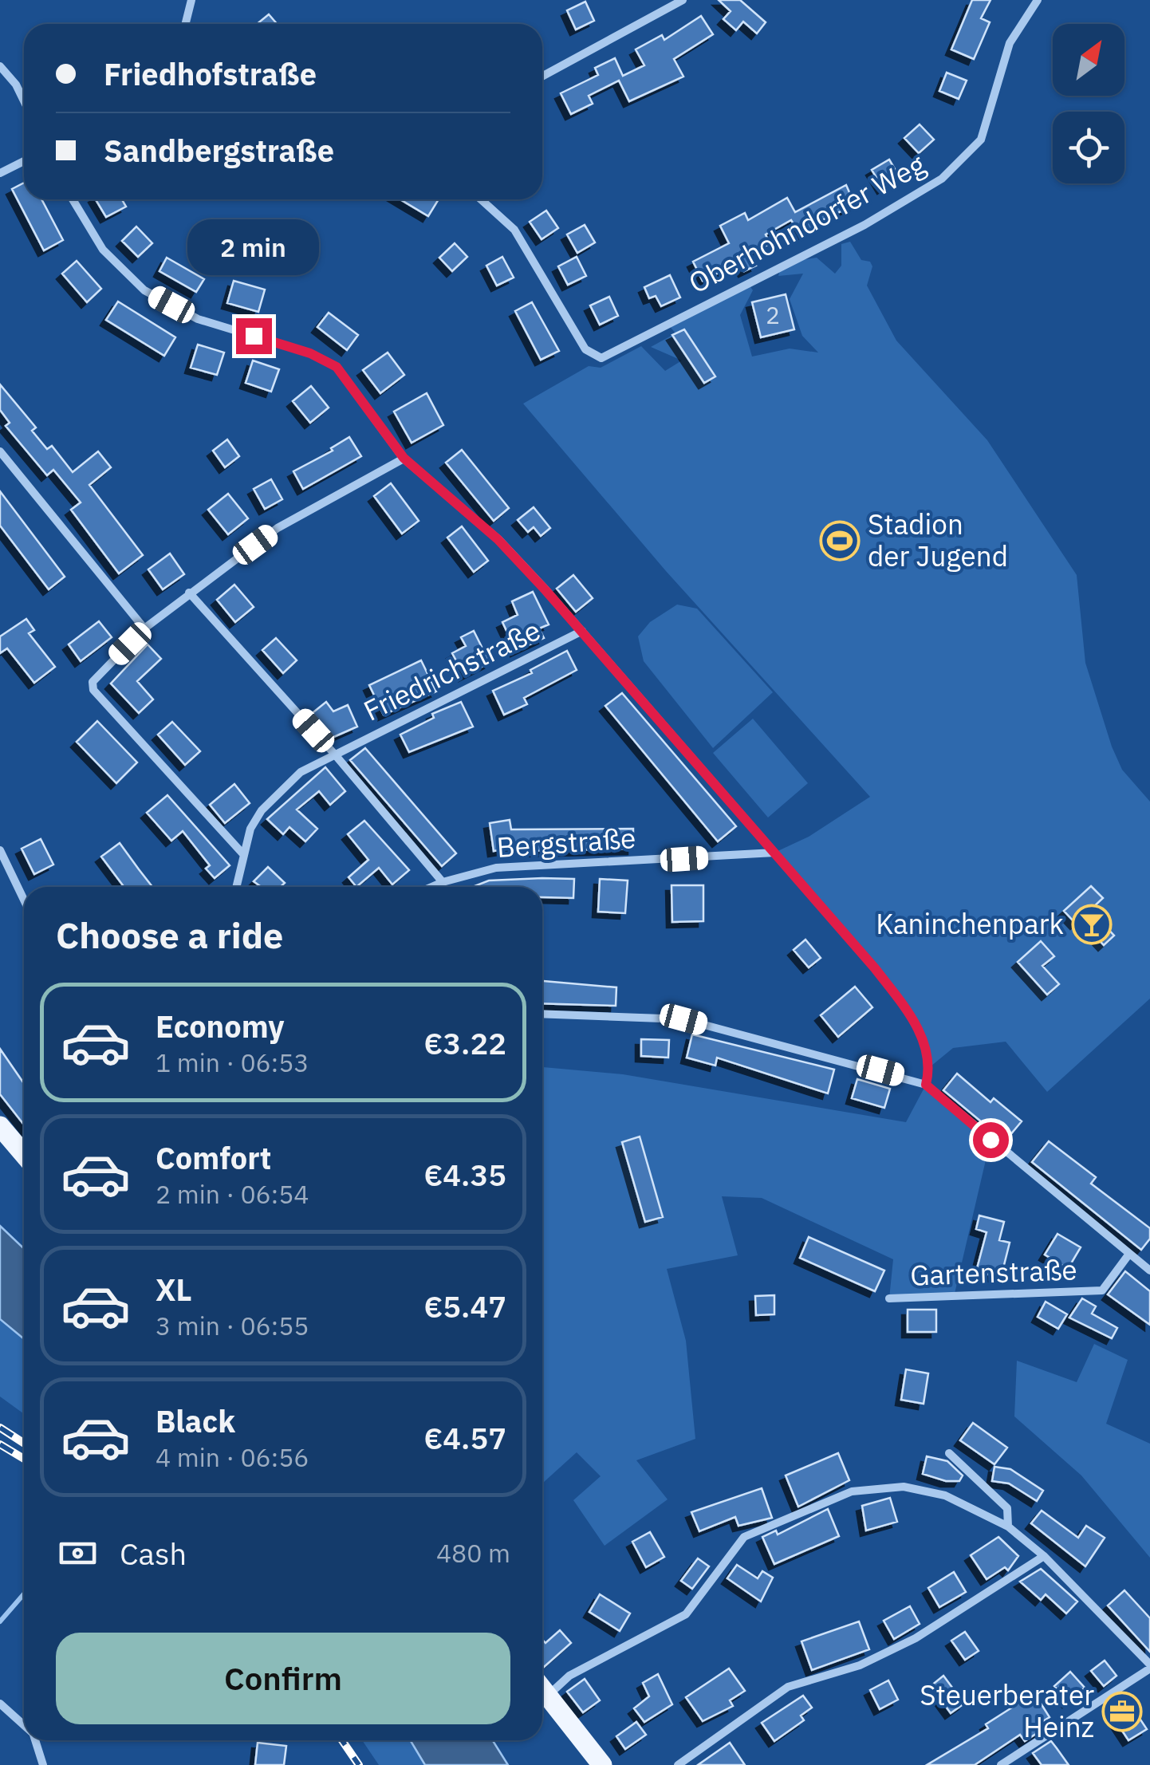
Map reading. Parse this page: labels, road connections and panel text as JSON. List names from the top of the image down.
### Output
{
  "streets": {
    "street": [
      "Oberhohndorfer Weg",
      "Friedrichstraße",
      "Bergstraße",
      "Gartenstraße"
    ]
  },
  "places": {
    "sports": ["Stadion der Jugend"],
    "bar": ["Kaninchenpark"],
    "office": ["Steuerberater Heinz"]
  },
  "house_numbers": ["2"],
  "north": "top right",
  "page": {
    "banner": ["Friedhofstraße", "Sandbergstraße"],
    "bubble": "2 min",
    "heading": "Choose a ride",
    "list": [
      {
        "name": "Economy",
        "note": "1 min · 06:53",
        "value": "€3.22"
      },
      {
        "name": "Comfort",
        "note": "2 min · 06:54",
        "value": "€4.35"
      },
      {
        "name": "XL",
        "note": "3 min · 06:55",
        "value": "€5.47"
      },
      {
        "name": "Black",
        "note": "4 min · 06:56",
        "value": "€4.57"
      }
    ],
    "pay": ["Cash", "480 m"],
    "buttons": "Confirm"
  }
}
